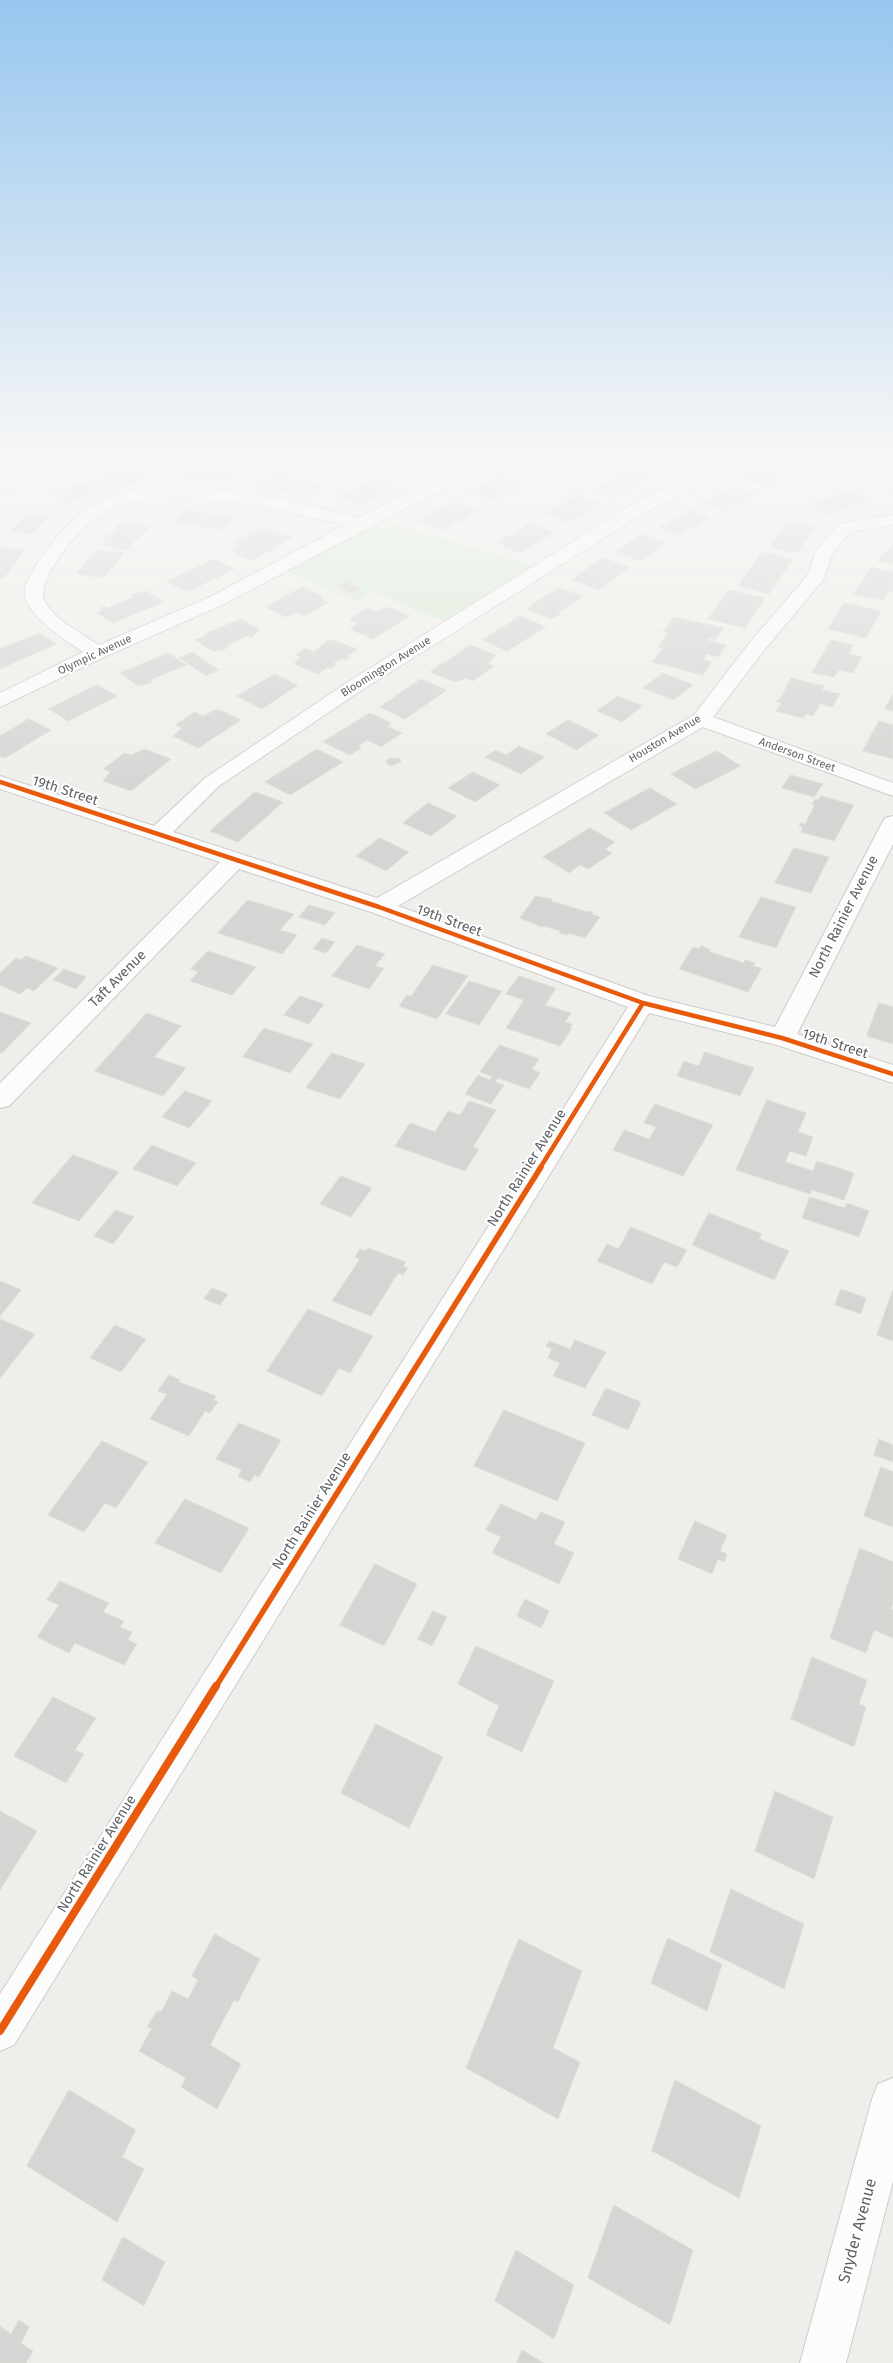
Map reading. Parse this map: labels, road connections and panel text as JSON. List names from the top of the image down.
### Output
{
  "streets": {
    "street": [
      "Olympic Avenue",
      "Bloomington Avenue",
      "Houston Avenue",
      "Anderson Street",
      "19th Street",
      "North Rainier Avenue",
      "Taft Avenue",
      "Snyder Avenue"
    ]
  },
  "crossings": [
    ["Bloomington Avenue", "19th Street"],
    ["Houston Avenue", "Anderson Street"],
    ["Houston Avenue", "19th Street"],
    ["19th Street", "North Rainier Avenue"],
    ["19th Street", "Taft Avenue"]
  ]
}
